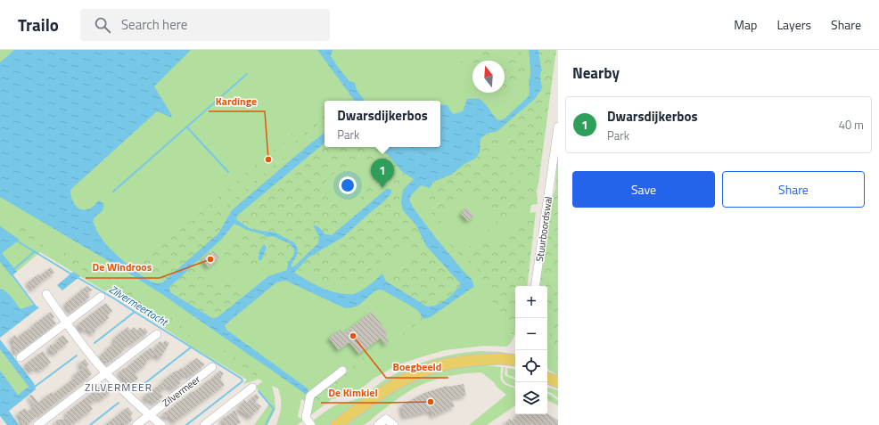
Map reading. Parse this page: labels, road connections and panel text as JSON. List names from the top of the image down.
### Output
{
  "streets": {
    "street": ["Stuurboordswal", "Zilvermeer"]
  },
  "districts": ["ZILVERMEER"],
  "water": ["Zilvermeertocht"],
  "places": [
    "Kardinge",
    "De Windroos",
    "Boegbeeld",
    "De Kimkiel"
  ],
  "north": "top",
  "page": {
    "header": "Trailo",
    "search": "Search here",
    "nav": ["Map", "Layers", "Share"],
    "heading": "Nearby",
    "list": [
      {
        "mark": "1",
        "name": "Dwarsdijkerbos",
        "note": "Park",
        "value": "40 m"
      }
    ],
    "popup": ["Dwarsdijkerbos", "Park"],
    "pins": "1",
    "buttons": ["Save", "Share"],
    "map_buttons": ["+", "−"]
  }
}
